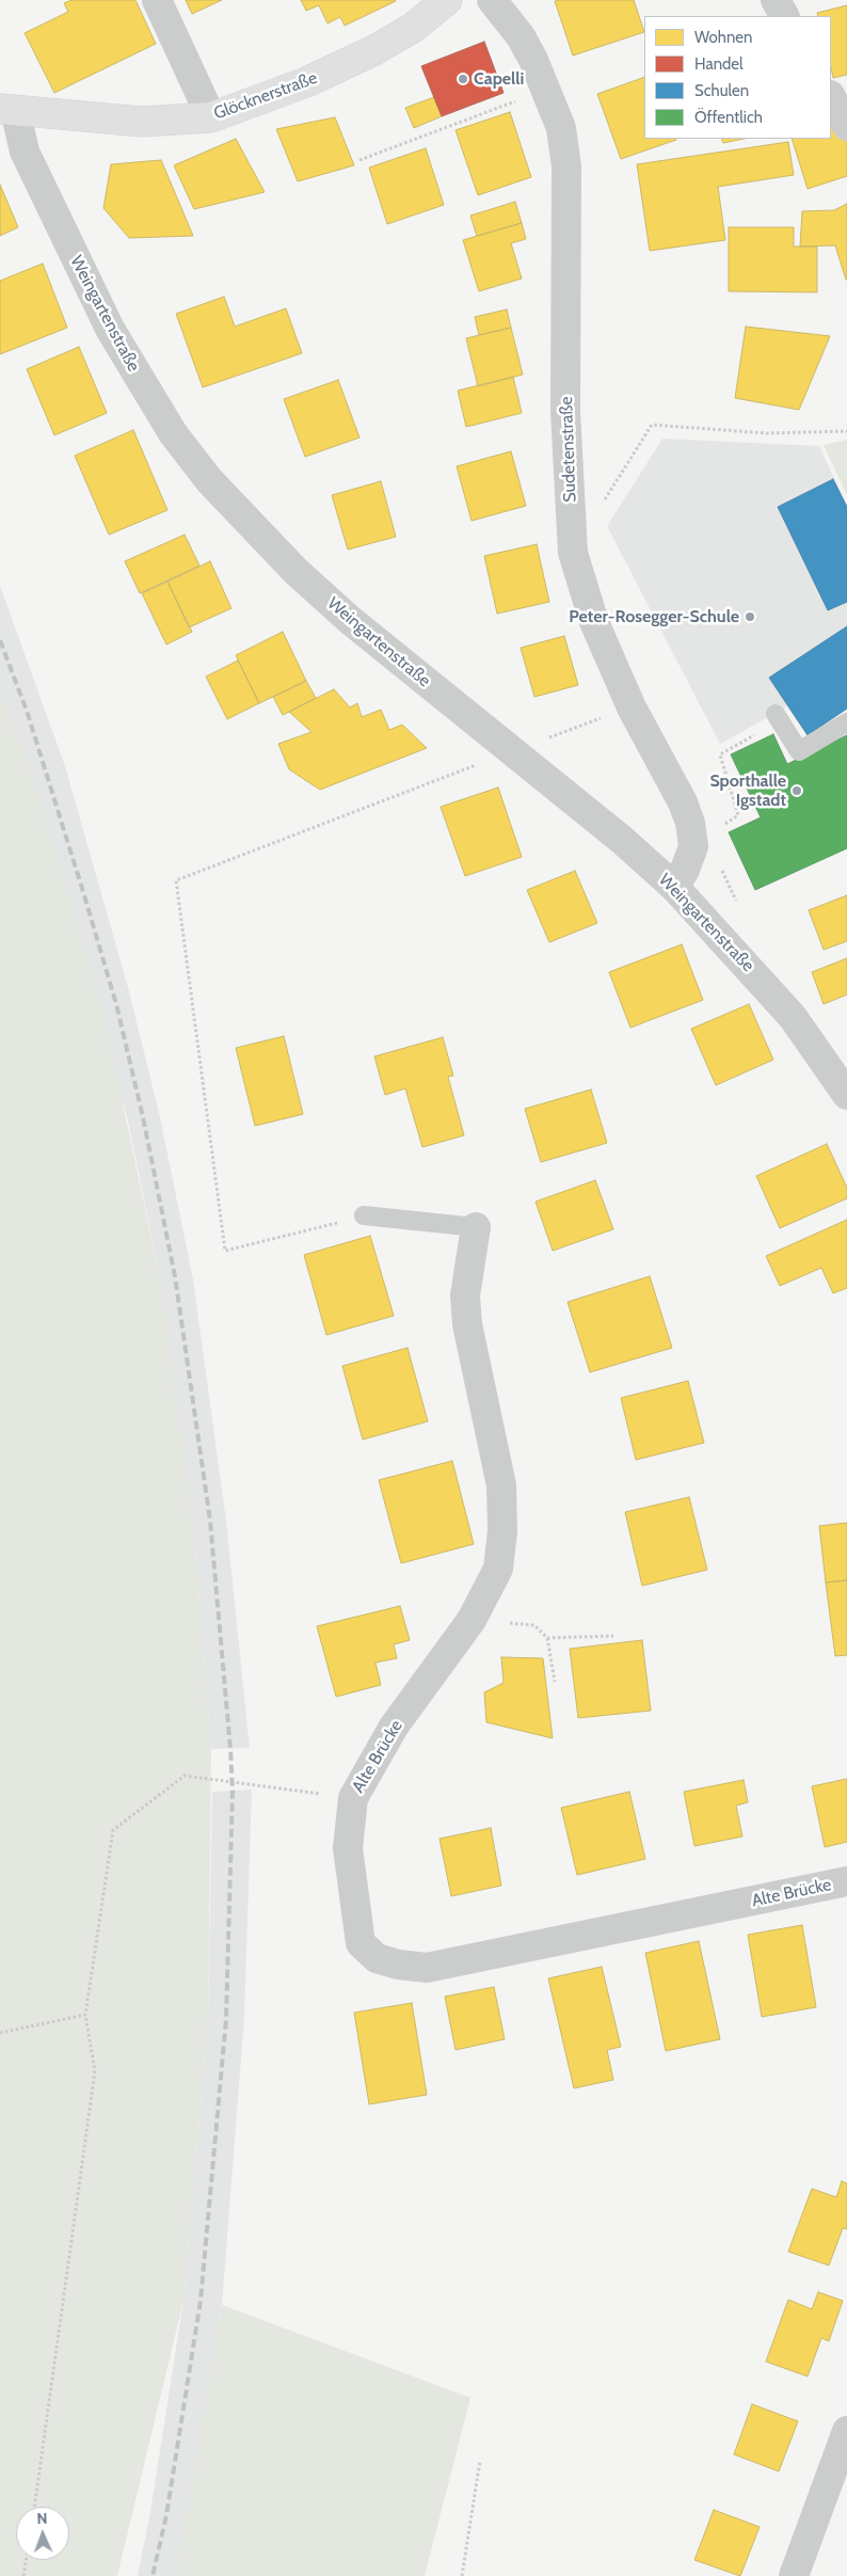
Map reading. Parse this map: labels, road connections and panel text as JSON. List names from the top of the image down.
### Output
{
  "streets": {
    "main road": ["Glöcknerstraße"],
    "street": ["Weingartenstraße", "Sudetenstraße", "Alte Brücke"]
  },
  "crossings": [
    ["Glöcknerstraße", "Weingartenstraße"],
    ["Weingartenstraße", "Sudetenstraße"]
  ],
  "places": ["Capelli", "Peter-Rosegger-Schule", "Sporthalle Igstadt"],
  "legend": [
    "Wohnen",
    "Handel",
    "Schulen",
    "Öffentlich"
  ],
  "north": "top"
}
